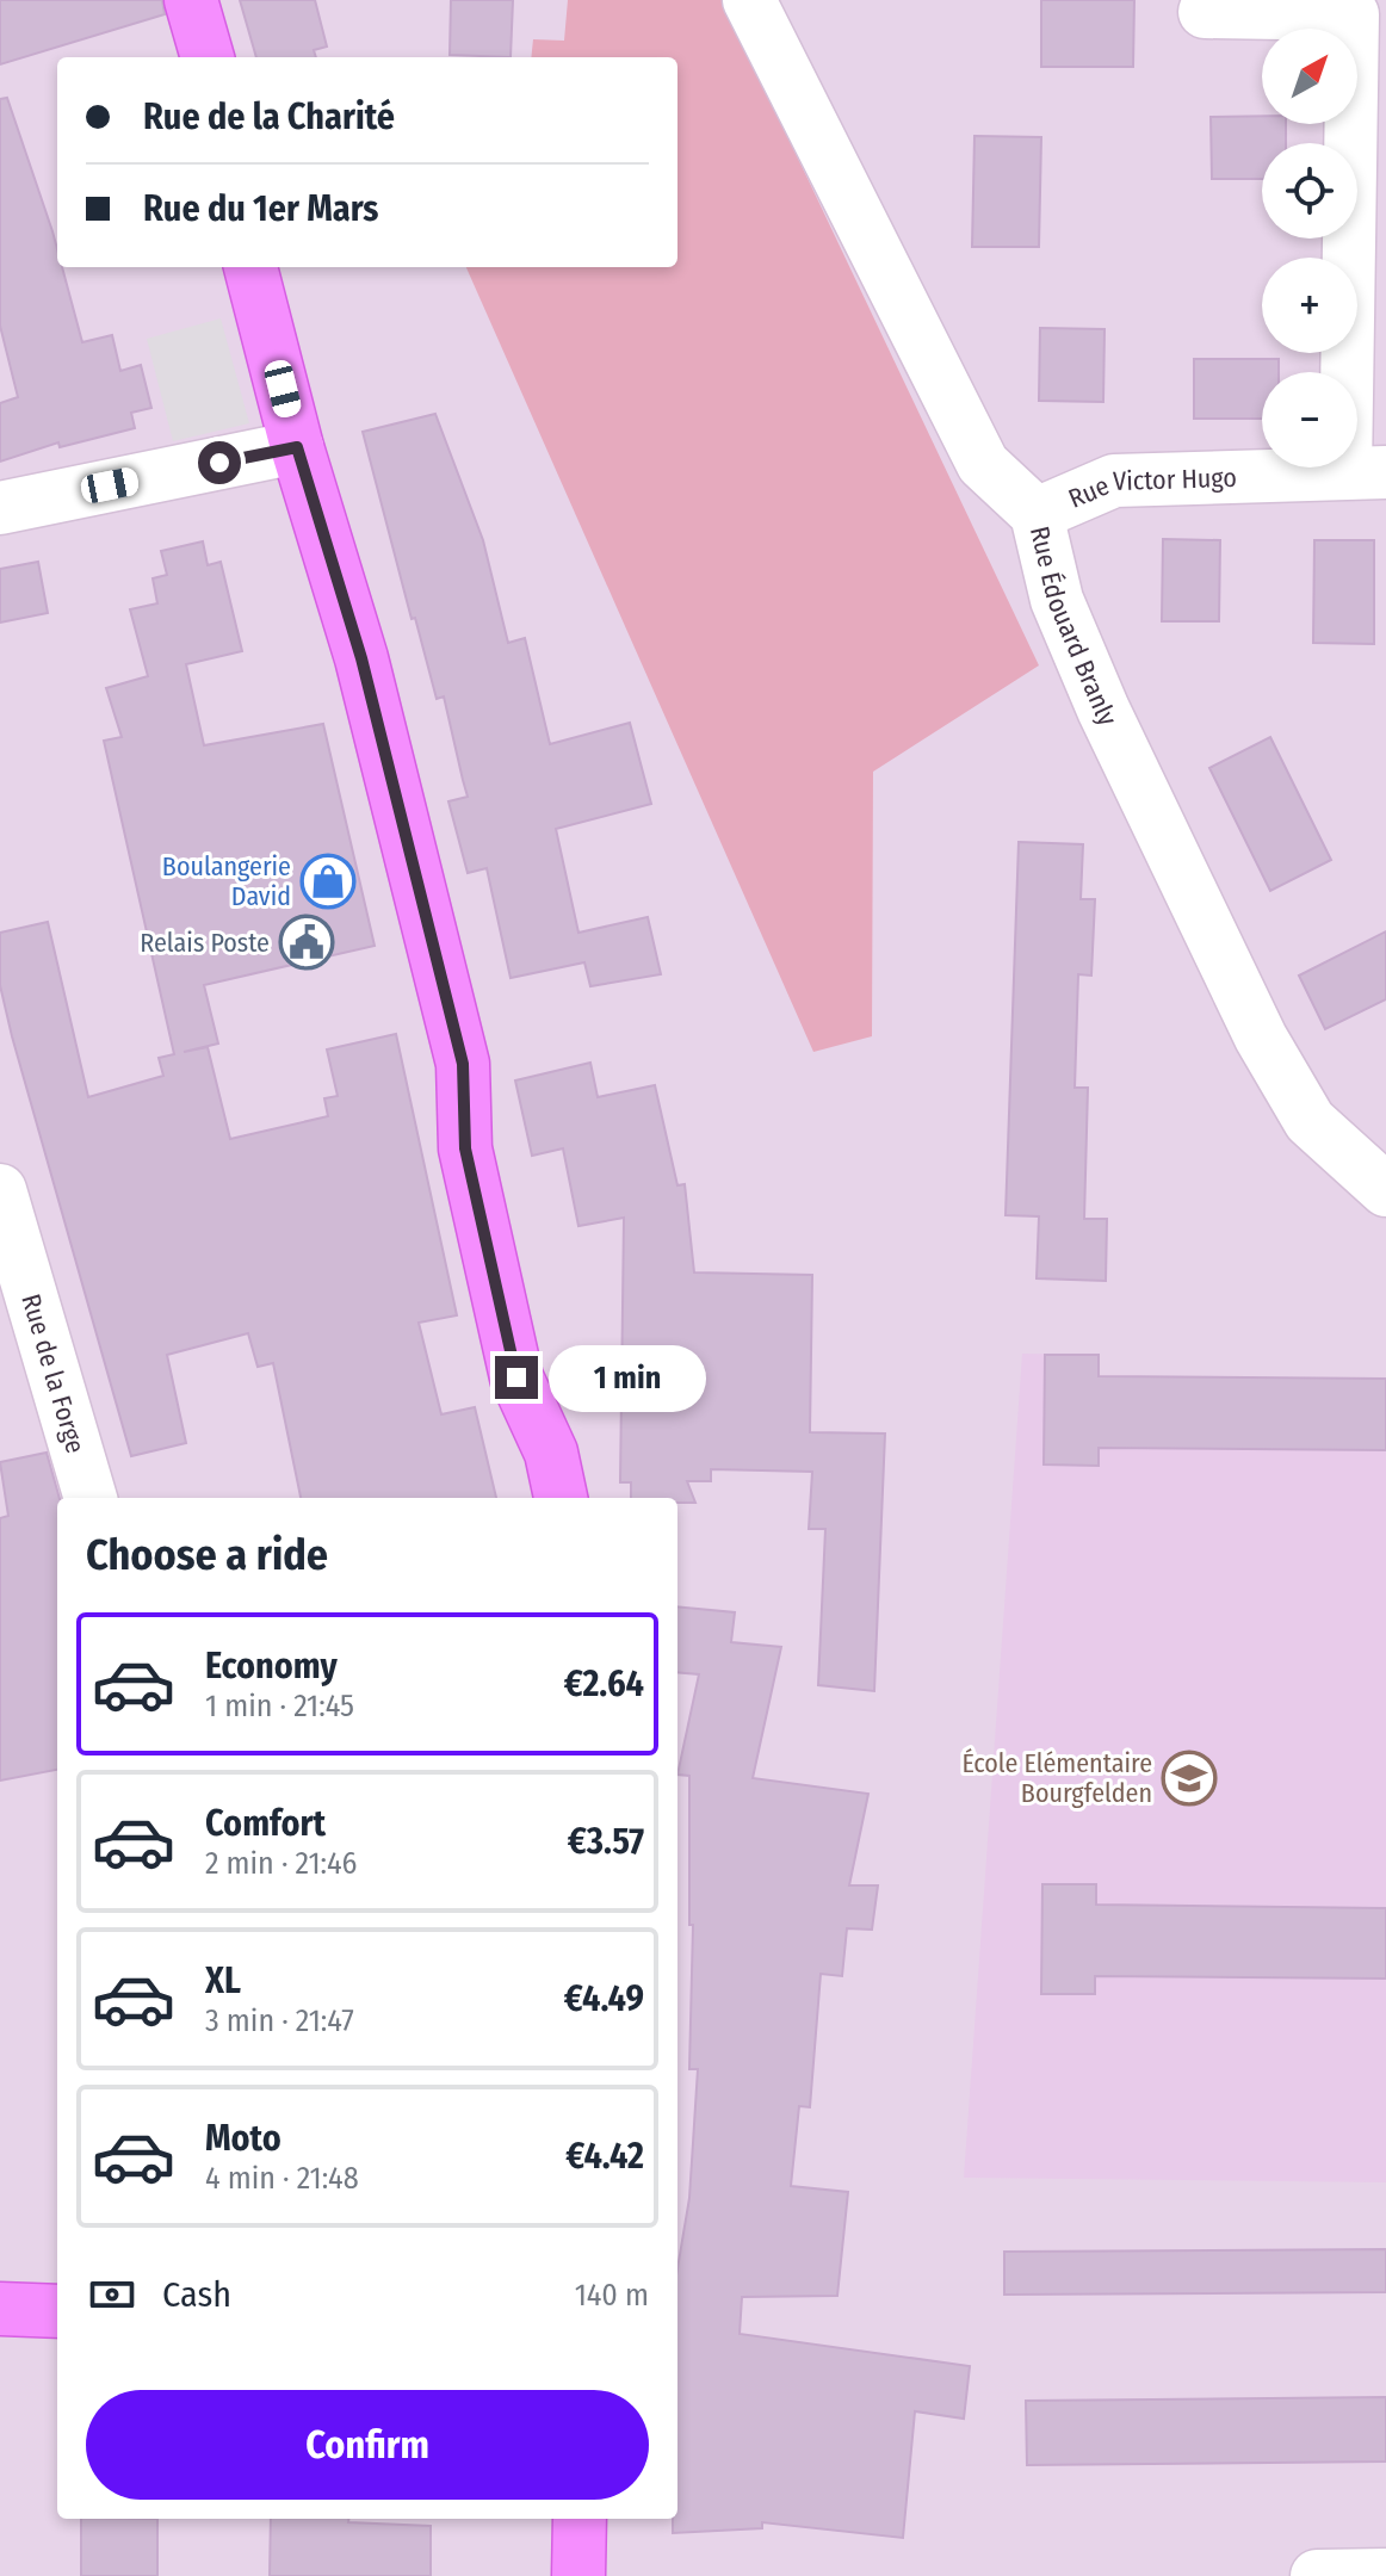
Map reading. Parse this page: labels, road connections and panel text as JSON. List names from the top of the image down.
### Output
{
  "streets": {
    "street": ["Rue Victor Hugo", "Rue Édouard Branly", "Rue de la Forge"]
  },
  "crossings": [
    ["Rue Victor Hugo", "Rue Édouard Branly"]
  ],
  "places": {
    "shop": ["Boulangerie David"],
    "public building": ["Relais Poste"],
    "school or university": ["École Elémentaire Bourgfelden"]
  },
  "north": "top right",
  "page": {
    "map_buttons": ["+", "−"],
    "banner": ["Rue de la Charité", "Rue du 1er Mars"],
    "bubble": "1 min",
    "heading": "Choose a ride",
    "list": [
      {
        "name": "Economy",
        "note": "1 min · 21:45",
        "value": "€2.64"
      },
      {
        "name": "Comfort",
        "note": "2 min · 21:46",
        "value": "€3.57"
      },
      {
        "name": "XL",
        "note": "3 min · 21:47",
        "value": "€4.49"
      },
      {
        "name": "Moto",
        "note": "4 min · 21:48",
        "value": "€4.42"
      }
    ],
    "pay": ["Cash", "140 m"],
    "buttons": "Confirm"
  }
}
